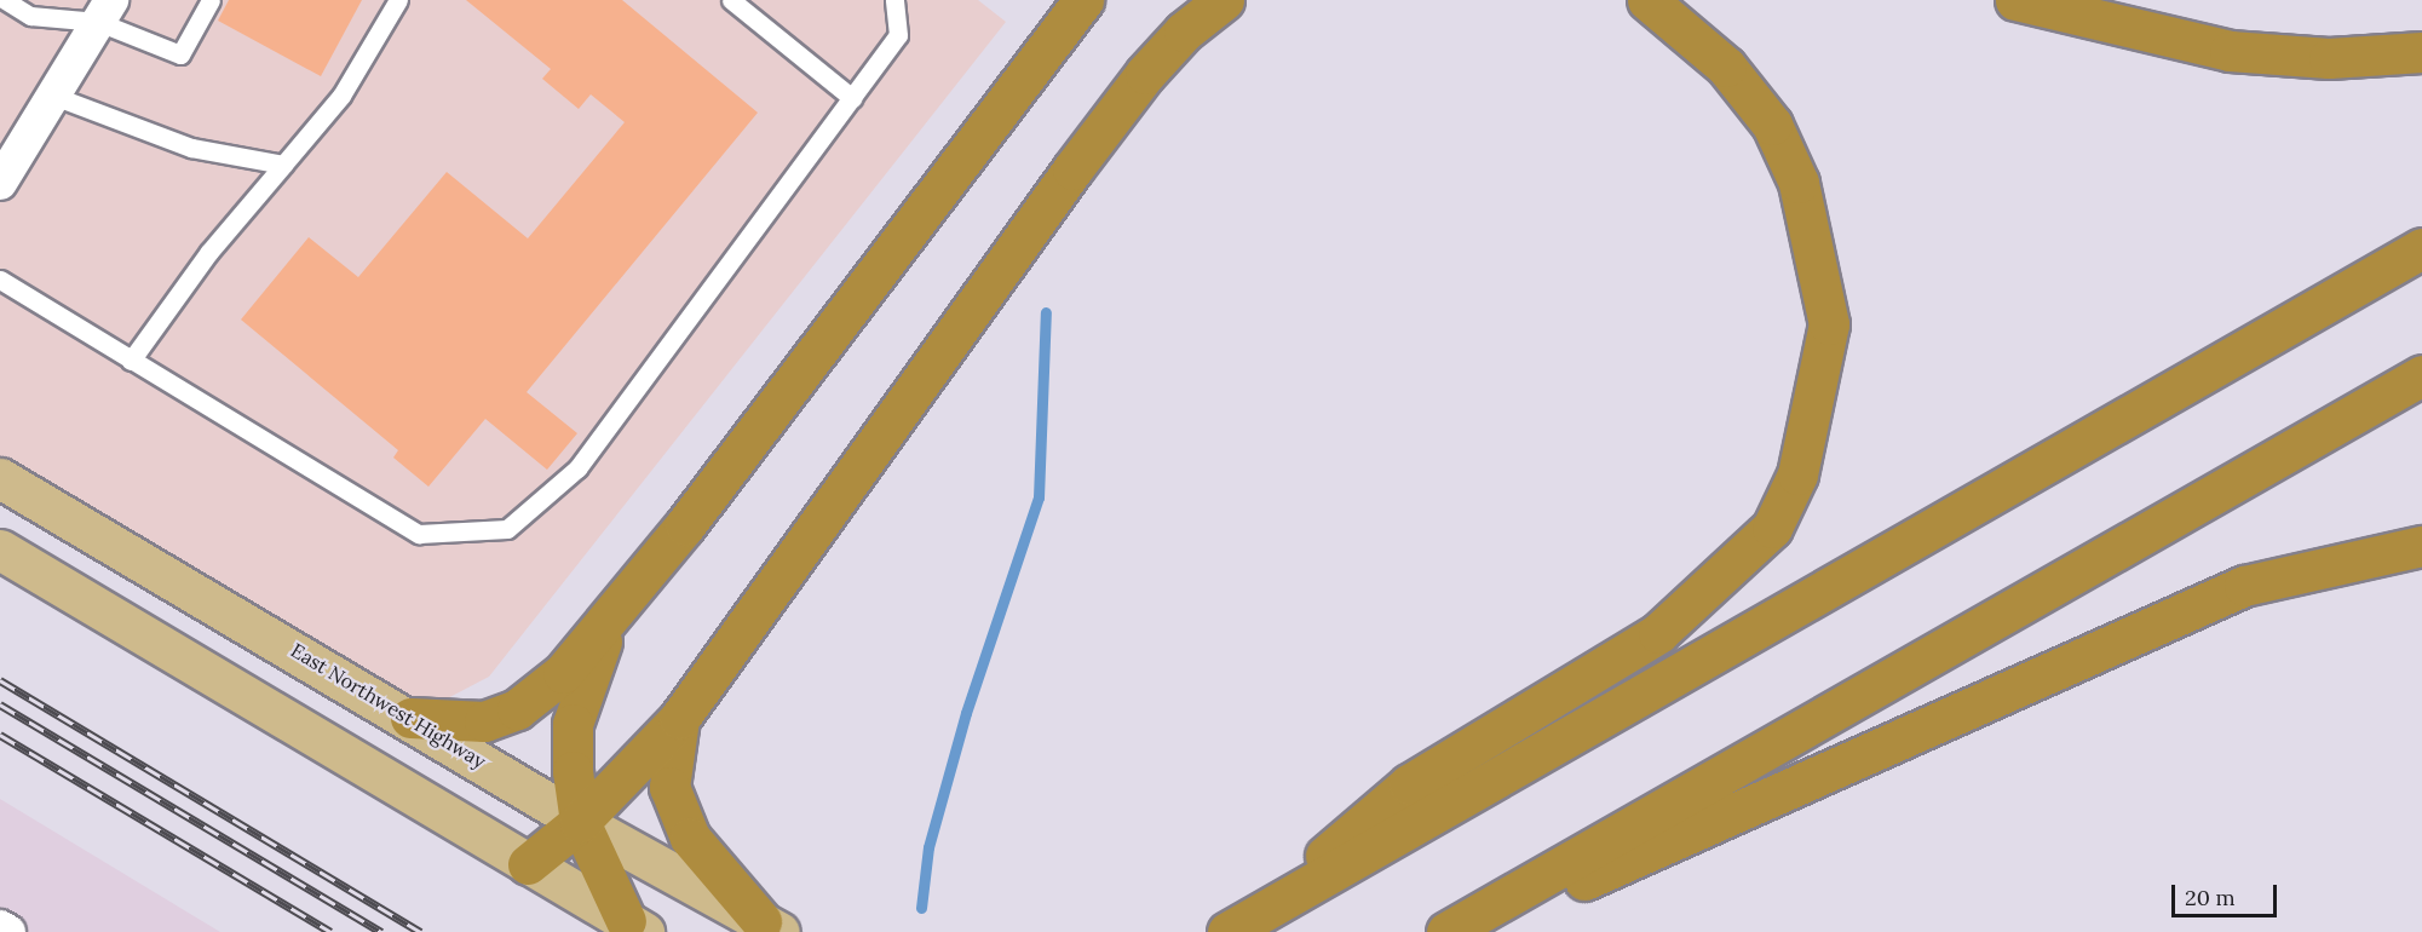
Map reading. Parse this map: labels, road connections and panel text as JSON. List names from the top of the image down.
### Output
{
  "streets": {
    "main road": ["East Northwest Highway"]
  },
  "scale_bar": "20 m"
}
